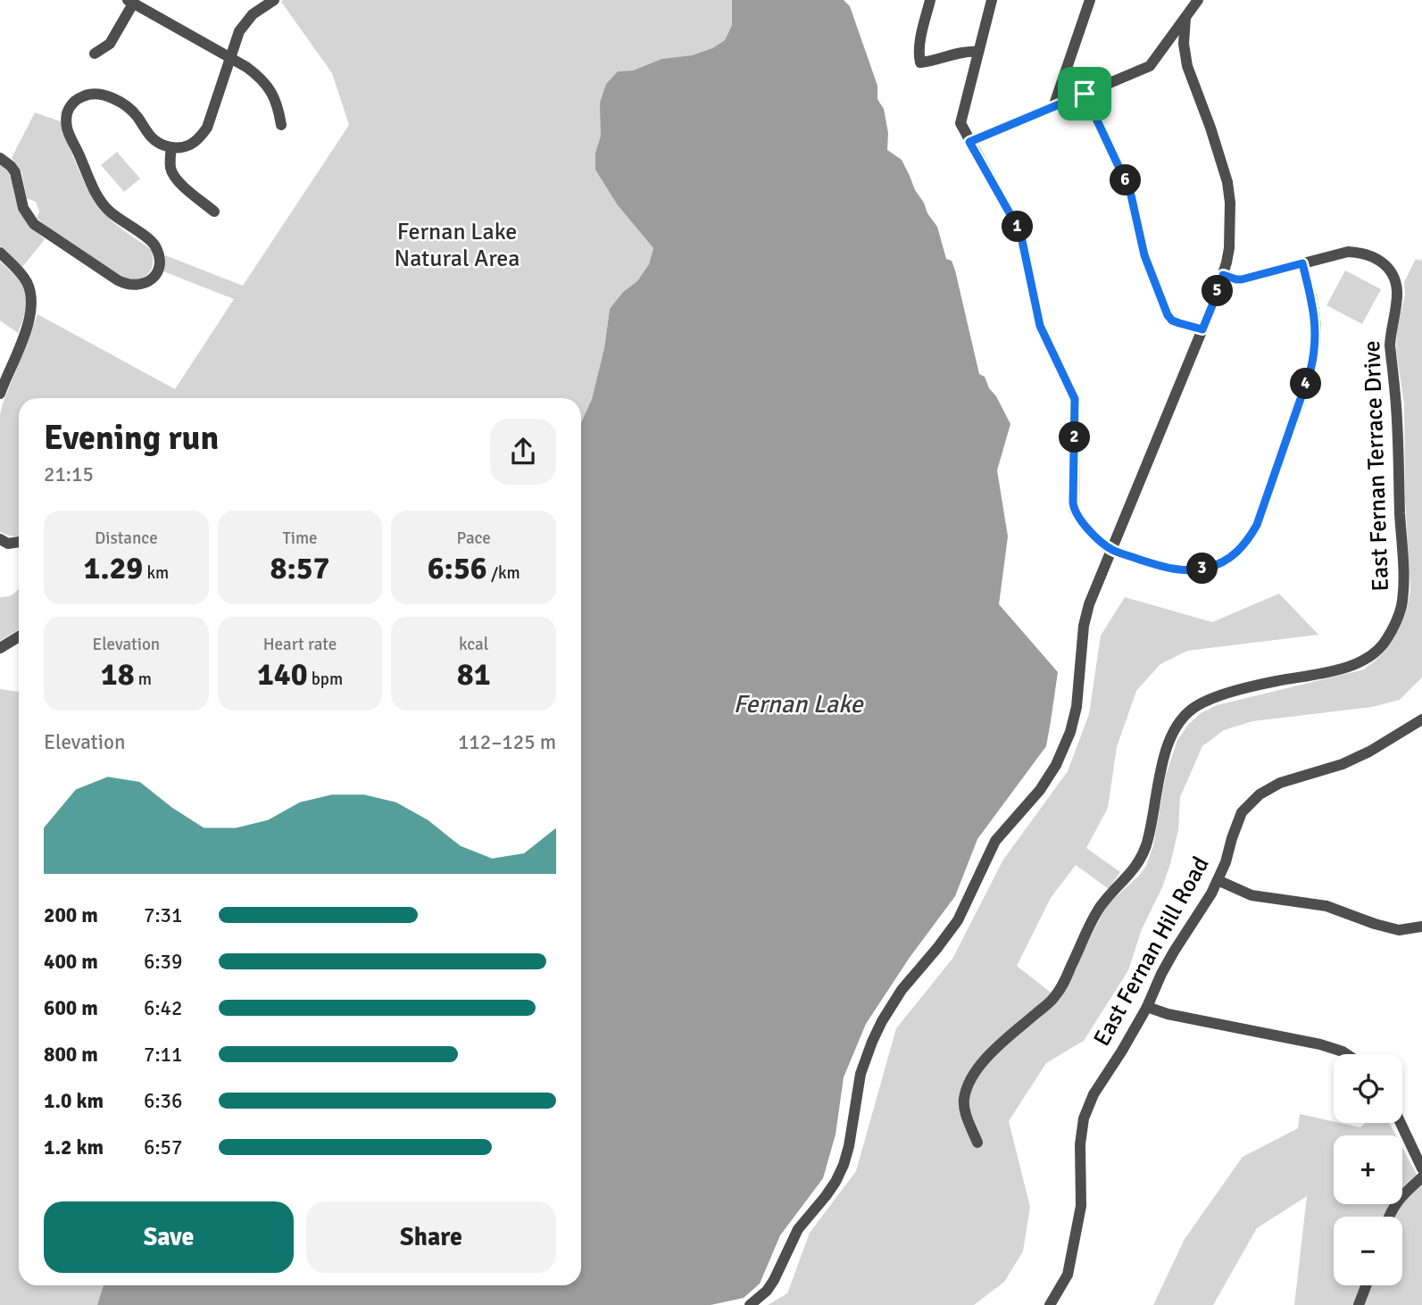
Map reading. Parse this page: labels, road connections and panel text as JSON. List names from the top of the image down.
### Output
{
  "streets": {
    "street": ["East Fernan Terrace Drive", "East Fernan Hill Road"]
  },
  "water": ["Fernan Lake"],
  "parks": ["Fernan Lake Natural Area"],
  "page": {
    "pins": [
      "6",
      "1",
      "5",
      "4",
      "2",
      "3"
    ],
    "heading": ["Evening run", "21:15"],
    "stats": [
      ["Distance", "1.29 km"],
      ["Time", "8:57"],
      ["Pace", "6:56 /km"],
      ["Elevation", "18 m"],
      ["Heart rate", "140 bpm"],
      ["kcal", "81"]
    ],
    "chart": ["Elevation", "112–125 m"],
    "list": [
      {
        "name": "200 m",
        "note": "7:31"
      },
      {
        "name": "400 m",
        "note": "6:39"
      },
      {
        "name": "600 m",
        "note": "6:42"
      },
      {
        "name": "800 m",
        "note": "7:11"
      },
      {
        "name": "1.0 km",
        "note": "6:36"
      },
      {
        "name": "1.2 km",
        "note": "6:57"
      }
    ],
    "map_buttons": ["+", "−"],
    "buttons": ["Save", "Share"]
  }
}
